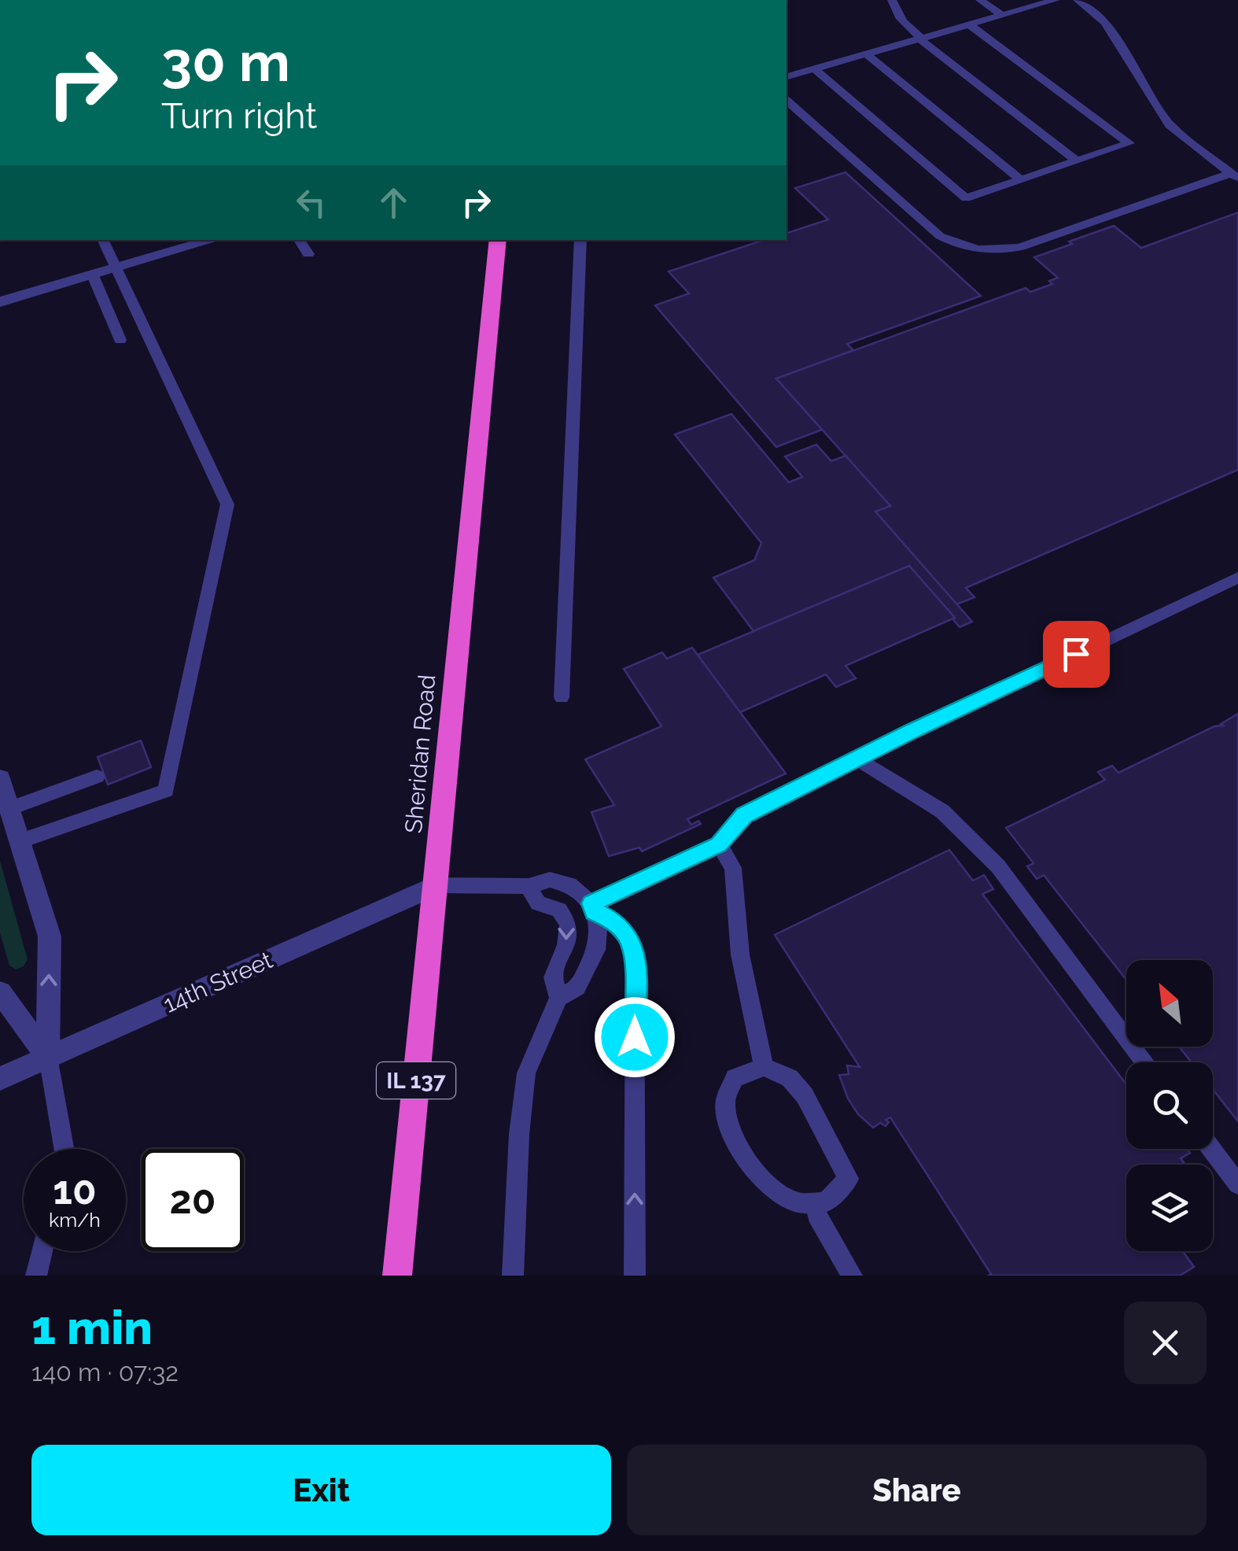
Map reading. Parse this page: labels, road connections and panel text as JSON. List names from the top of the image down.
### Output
{
  "streets": {
    "highway": ["Sheridan Road", "IL 137"],
    "street": ["14th Street"]
  },
  "crossings": [
    ["Sheridan Road", "14th Street"]
  ],
  "north": "top left",
  "page": {
    "turn": ["30 m", "Turn right"],
    "speed": "10 km/h",
    "limit": "20",
    "heading": ["1 min", "140 m · 07:32"],
    "buttons": ["Exit", "Share"]
  }
}
